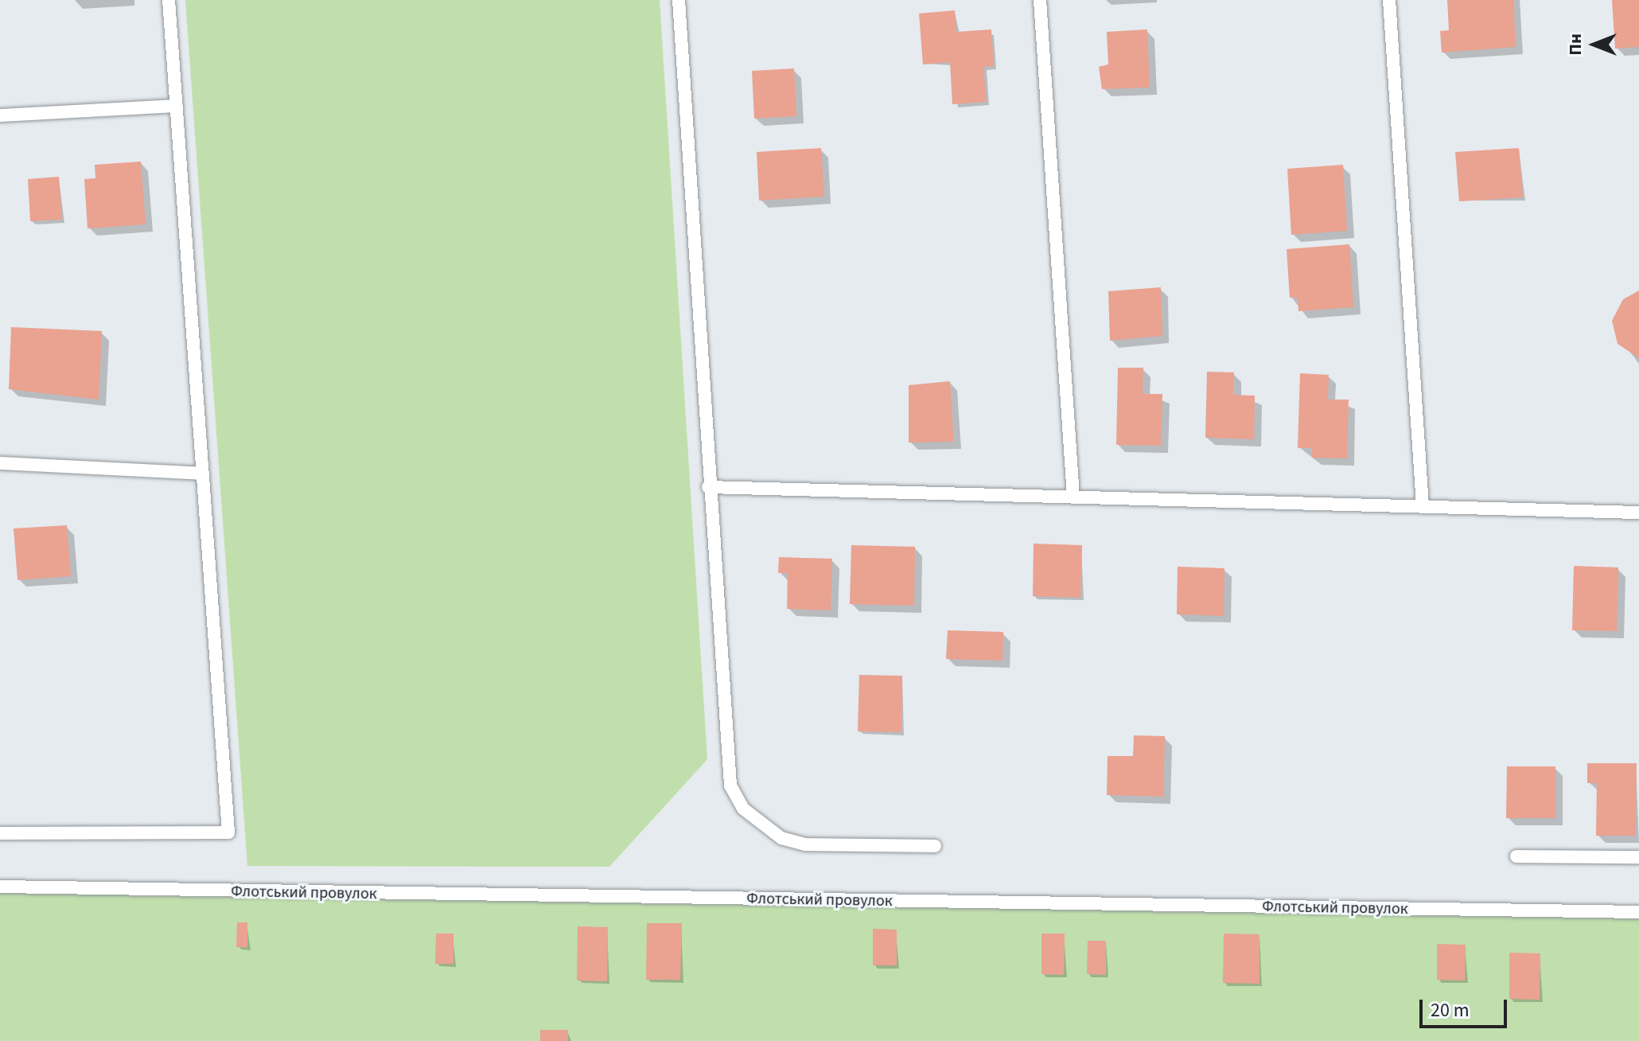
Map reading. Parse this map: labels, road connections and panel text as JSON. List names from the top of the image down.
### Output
{
  "streets": {
    "lane": ["Флотський провулок"]
  },
  "scale_bar": "20 m",
  "north": "left"
}
